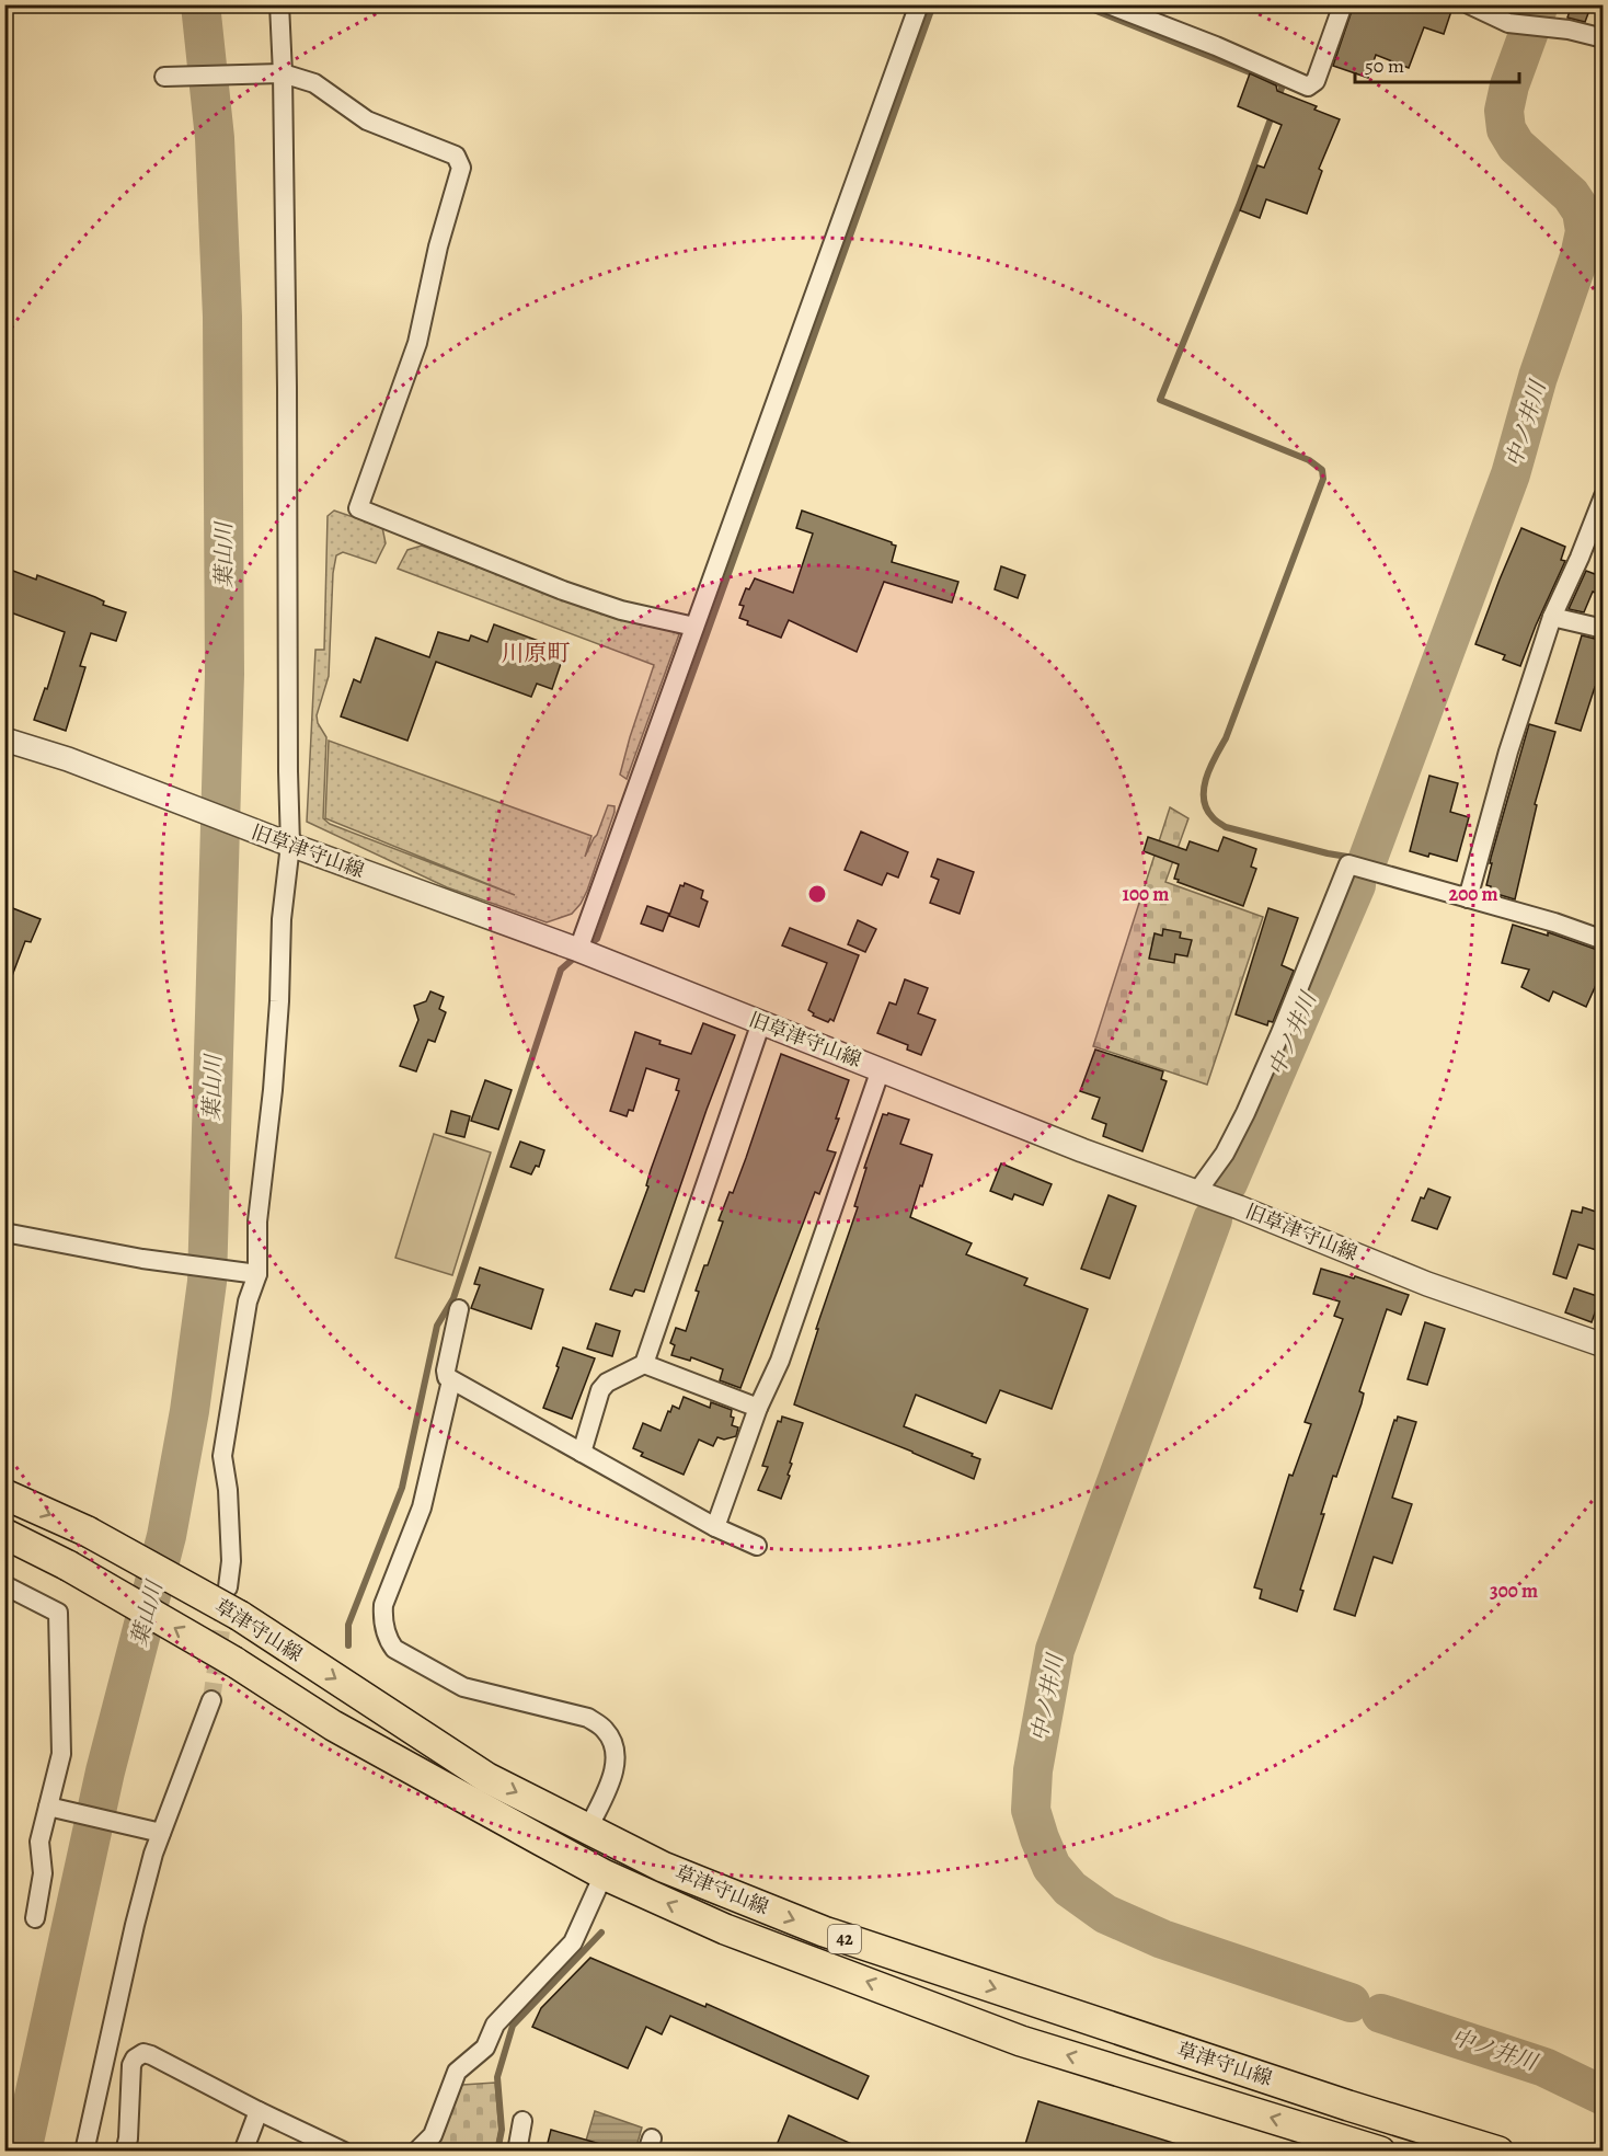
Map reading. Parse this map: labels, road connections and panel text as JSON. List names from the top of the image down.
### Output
{
  "streets": {
    "main road": ["草津守山線", "42"],
    "street": ["旧草津守山線"]
  },
  "districts": ["川原町"],
  "water": ["中ノ井川", "葉山川"],
  "scale_bar": "50 m",
  "rings": ["100 m", "200 m", "300 m"]
}
